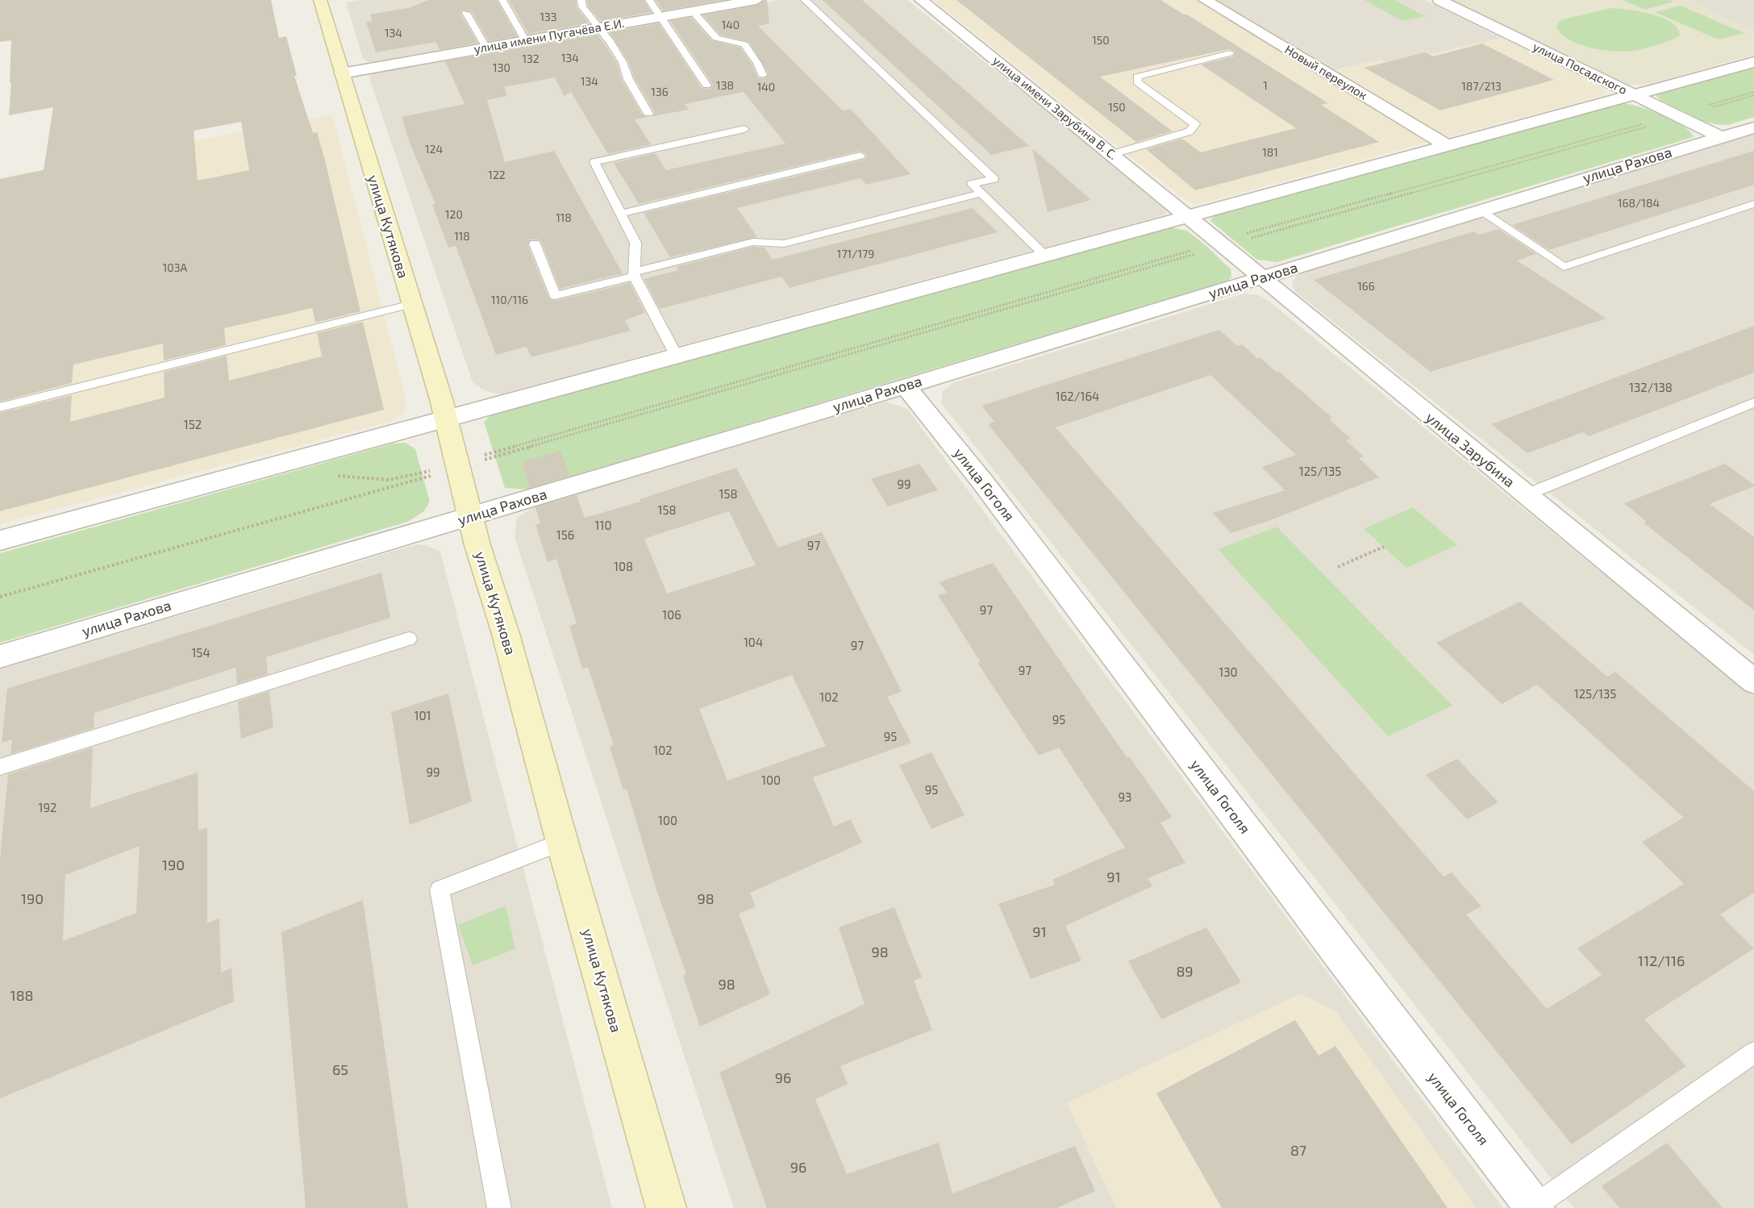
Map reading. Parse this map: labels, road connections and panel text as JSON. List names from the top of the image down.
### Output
{
  "streets": {
    "street": [
      "улица имени Пугачёва Е.И.",
      "улица Посадского",
      "Новый переулок",
      "улица имени Зарубина В. С.",
      "улица Рахова",
      "улица Кутякова",
      "улица Зарубина",
      "улица Гоголя"
    ]
  },
  "crossings": [
    ["улица имени Пугачёва Е.И.", "улица Кутякова"],
    ["улица Посадского", "улица Рахова"],
    ["улица имени Зарубина В. С.", "улица Зарубина"],
    ["улица Рахова", "улица Кутякова"],
    ["улица Рахова", "улица Зарубина"],
    ["улица Рахова", "улица Гоголя"]
  ],
  "house_numbers": [
    "133",
    "140",
    "134",
    "150",
    "134",
    "132",
    "130",
    "134",
    "138",
    "1",
    "187/213",
    "140",
    "136",
    "150",
    "124",
    "181",
    "122",
    "168/184",
    "120",
    "118",
    "118",
    "171/179",
    "103А",
    "166",
    "110/116",
    "132/138",
    "162/164",
    "152",
    "125/135",
    "99",
    "158",
    "158",
    "110",
    "156",
    "97",
    "108",
    "97",
    "106",
    "104",
    "97",
    "154",
    "97",
    "130",
    "125/135",
    "102",
    "101",
    "95",
    "95",
    "102",
    "99",
    "100",
    "95",
    "93",
    "192",
    "100",
    "190",
    "91",
    "190",
    "98",
    "91",
    "98",
    "112/116",
    "89",
    "98",
    "188",
    "65",
    "96",
    "87",
    "96"
  ]
}
